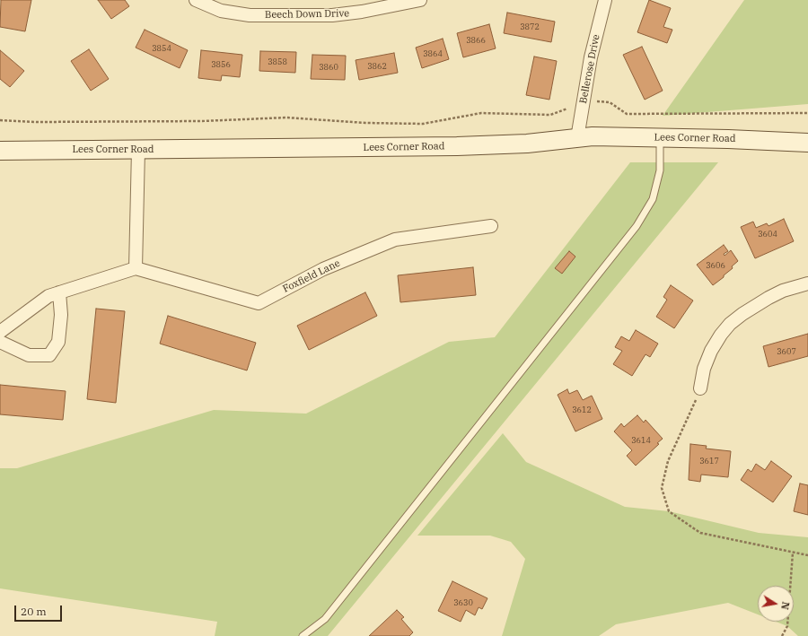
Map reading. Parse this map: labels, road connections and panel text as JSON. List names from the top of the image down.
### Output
{
  "streets": {
    "street": [
      "Beech Down Drive",
      "Bellerose Drive",
      "Lees Corner Road",
      "Foxfield Lane"
    ]
  },
  "crossings": [
    ["Bellerose Drive", "Lees Corner Road"]
  ],
  "house_numbers": [
    "3872",
    "3866",
    "3854",
    "3864",
    "3858",
    "3856",
    "3862",
    "3860",
    "3604",
    "3606",
    "3607",
    "3612",
    "3614",
    "3617",
    "3630"
  ],
  "scale_bar": "20 m",
  "north": "right"
}
